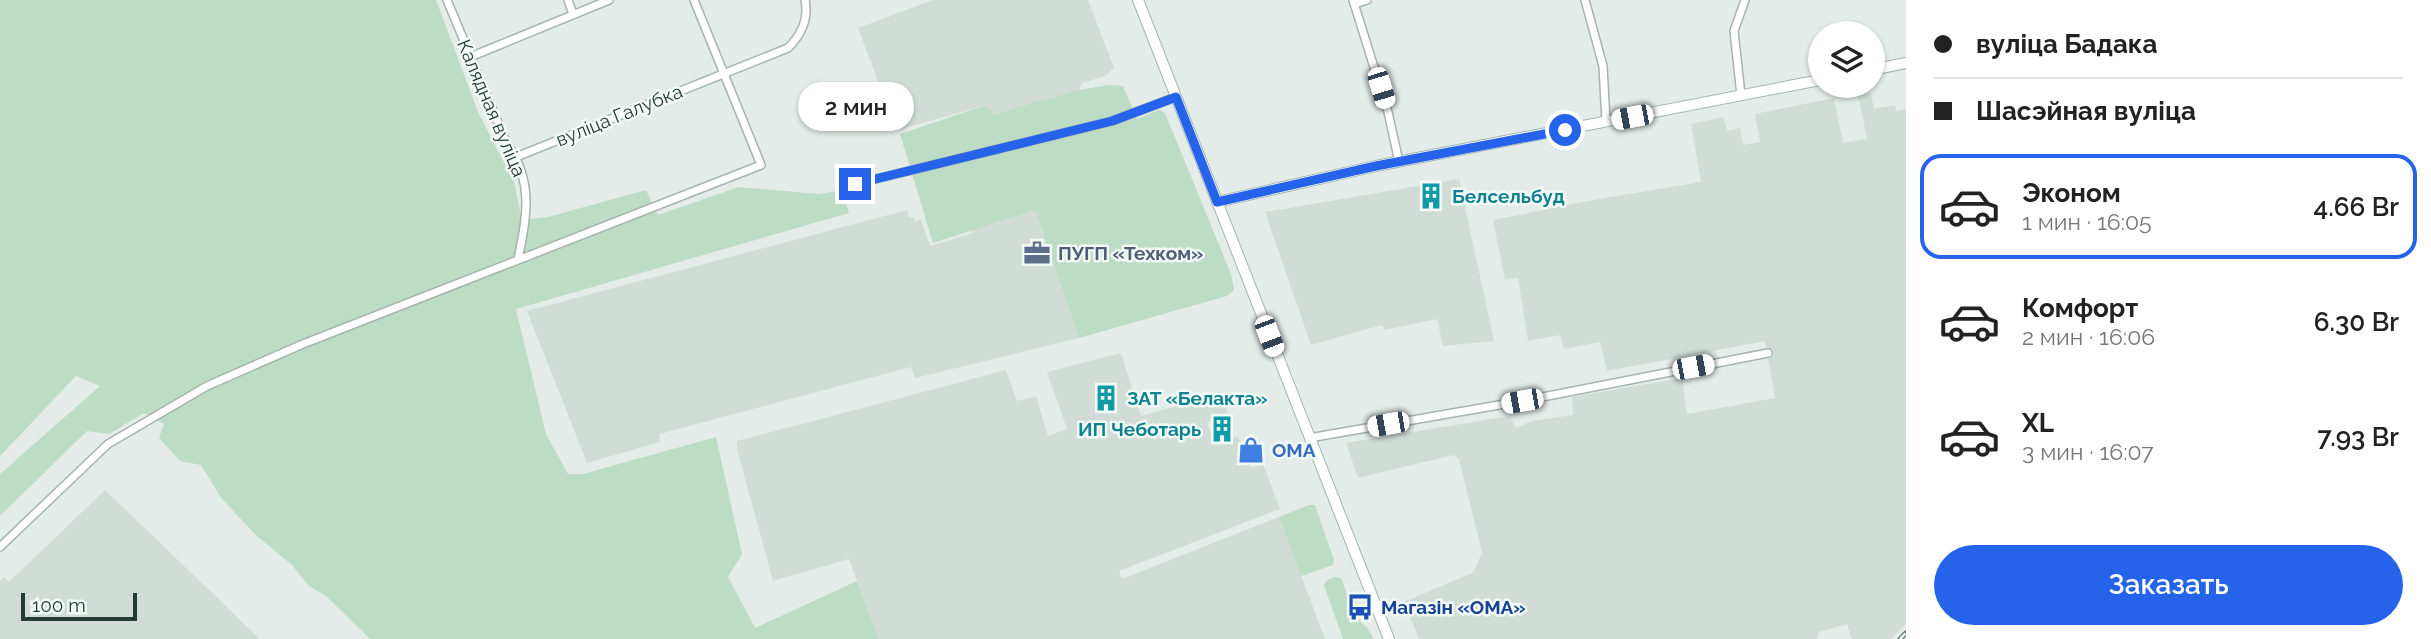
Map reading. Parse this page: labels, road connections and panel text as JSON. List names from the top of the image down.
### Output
{
  "streets": {
    "street": ["Калядная вуліца", "вуліца Галубка"]
  },
  "crossings": [
    ["Калядная вуліца", "вуліца Галубка"]
  ],
  "places": {
    "building": ["Белсельбуд", "ЗАТ «Белакта»", "ИП Чеботарь"],
    "office": ["ПУГП «Техком»"],
    "shop": ["ОМА"],
    "bus stop": ["Магазін «ОМА»"]
  },
  "scale_bar": "100 m",
  "page": {
    "banner": ["вуліца Бадака", "Шасэйная вуліца"],
    "bubble": "2 мин",
    "list": [
      {
        "name": "Эконом",
        "note": "1 мин · 16:05",
        "value": "4.66 Br"
      },
      {
        "name": "Комфорт",
        "note": "2 мин · 16:06",
        "value": "6.30 Br"
      },
      {
        "name": "XL",
        "note": "3 мин · 16:07",
        "value": "7.93 Br"
      }
    ],
    "buttons": "Заказать",
    "scale": "100 m"
  }
}
